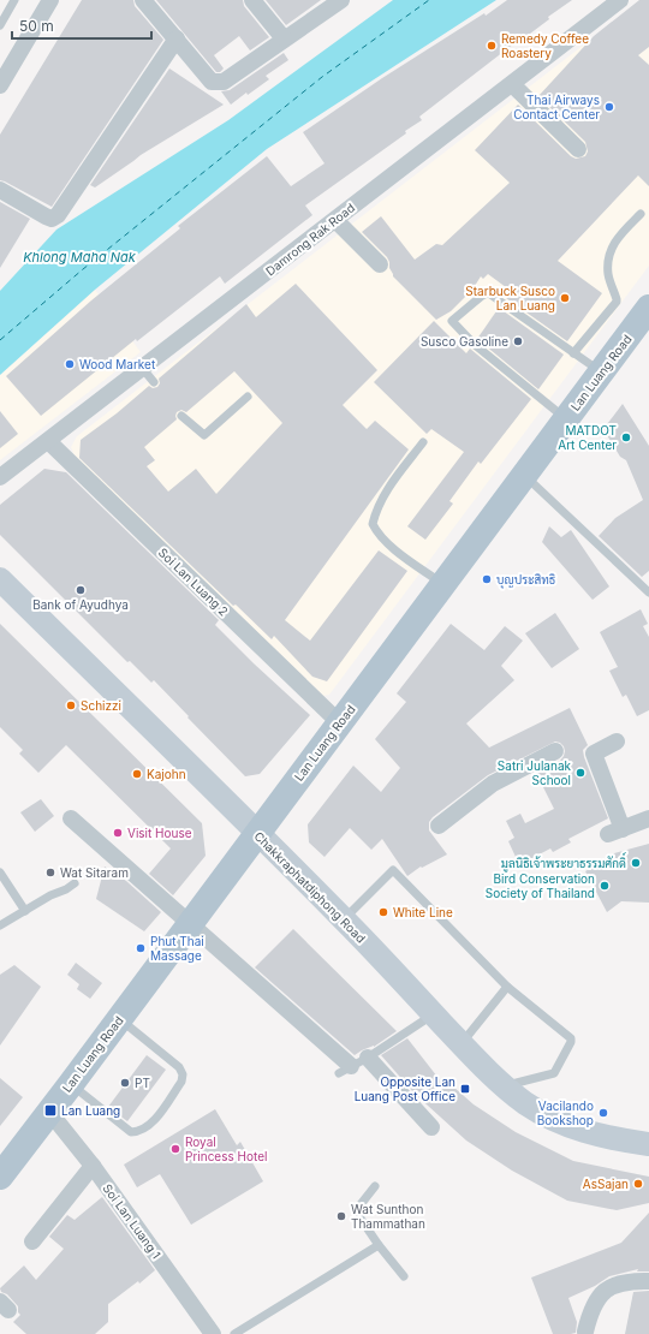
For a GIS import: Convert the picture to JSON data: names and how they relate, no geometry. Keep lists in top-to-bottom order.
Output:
{
  "streets": {
    "main road": ["Lan Luang Road", "Chakkraphatdiphong Road"],
    "street": ["Damrong Rak Road", "Soi Lan Luang 2", "Soi Lan Luang 1"]
  },
  "crossings": [
    ["Damrong Rak Road", "Soi Lan Luang 2"],
    ["Lan Luang Road", "Soi Lan Luang 2"],
    ["Lan Luang Road", "Chakkraphatdiphong Road"],
    ["Lan Luang Road", "Soi Lan Luang 1"]
  ],
  "water": ["Khlong Maha Nak"],
  "places": {
    "other": [
      "Remedy Coffee Roastery",
      "Thai Airways Contact Center",
      "Starbuck Susco Lan Luang",
      "Susco Gasoline",
      "Wood Market",
      "MATDOT Art Center",
      "บุญประสิทธิ",
      "Bank of Ayudhya",
      "Schizzi",
      "Satri Julanak School",
      "Kajohn",
      "Visit House",
      "มูลนิธิเจ้าพระยาธรรมศักดิ์",
      "Wat Sitaram",
      "Bird Conservation Society of Thailand",
      "White Line",
      "Phut Thai Massage",
      "PT",
      "Vacilando Bookshop",
      "Royal Princess Hotel",
      "AsSajan",
      "Wat Sunthon Thammathan"
    ],
    "transit": ["Opposite Lan Luang Post Office", "Lan Luang"]
  },
  "scale_bar": "50 m"
}
